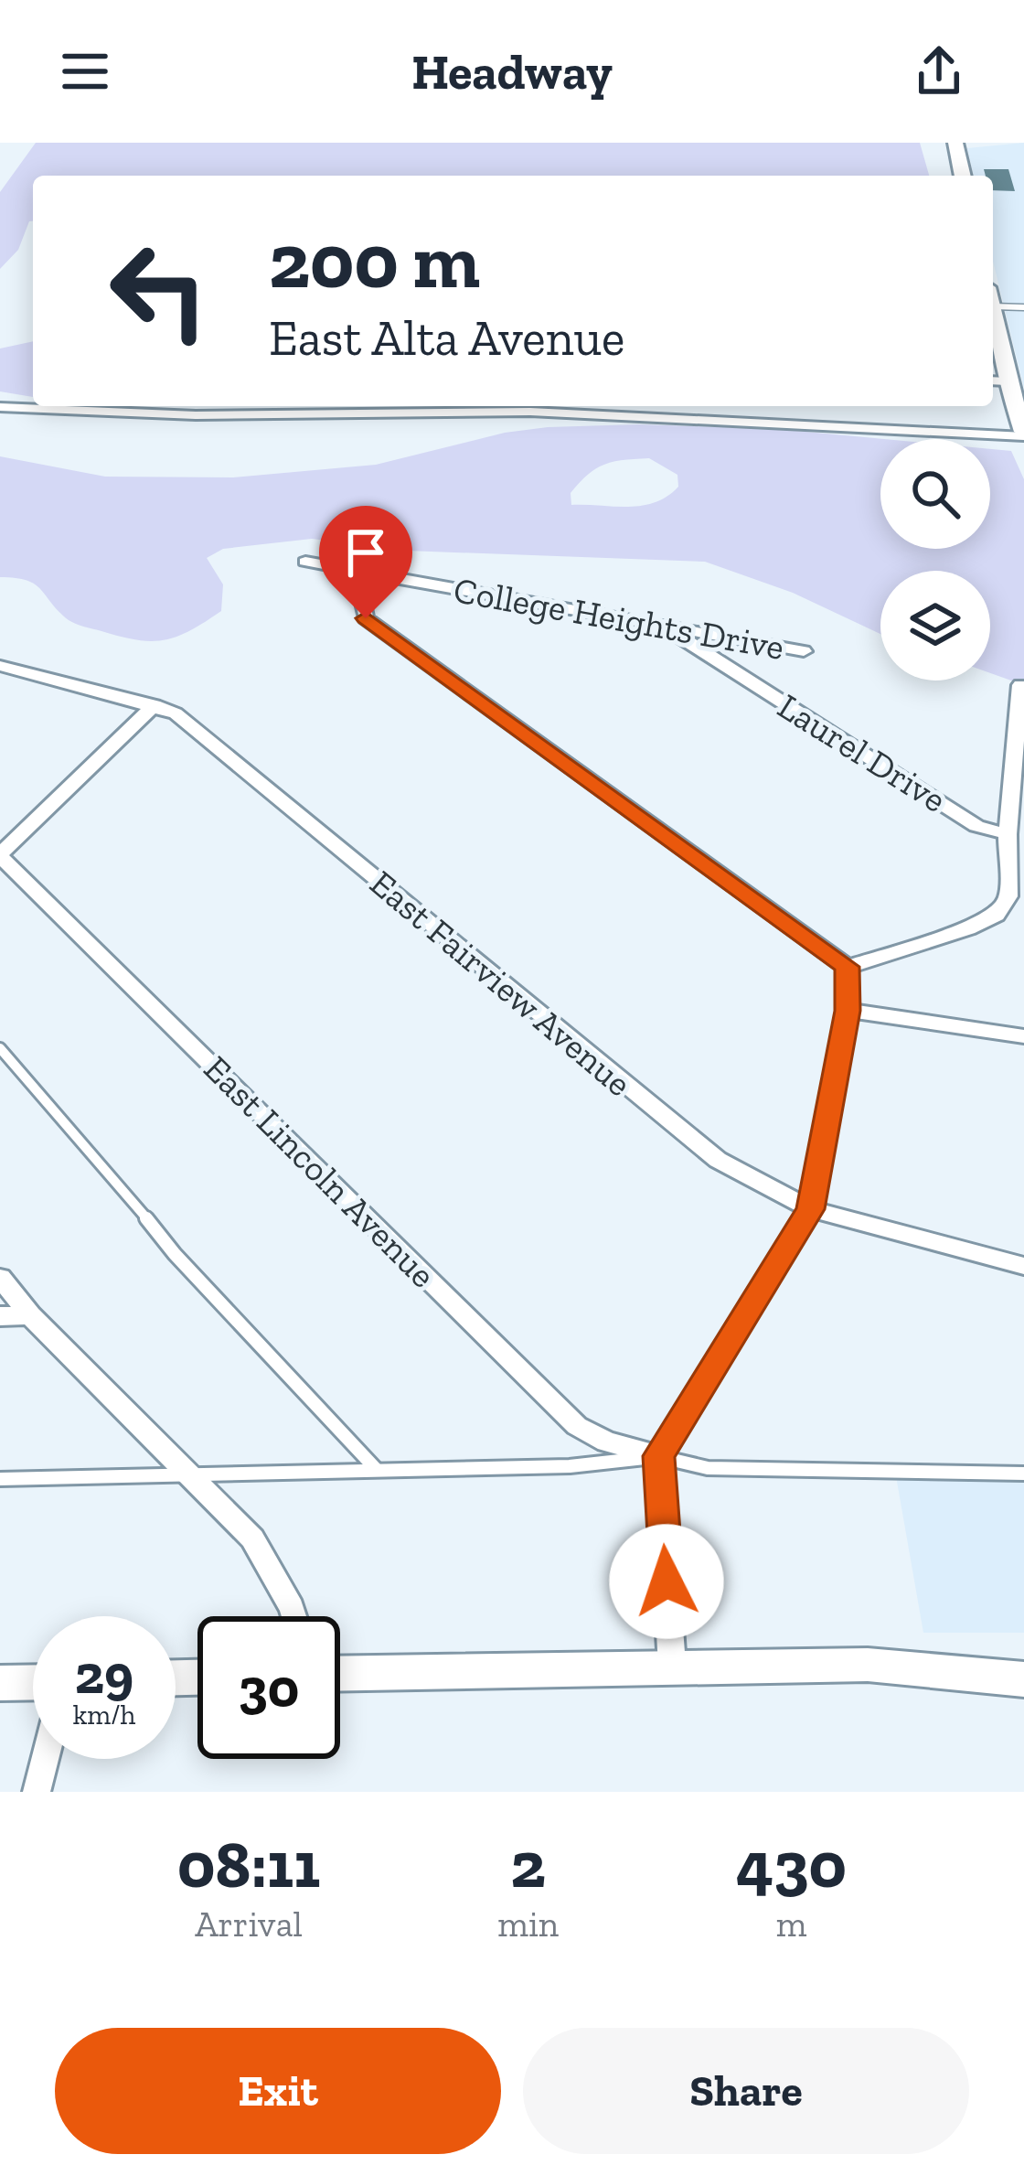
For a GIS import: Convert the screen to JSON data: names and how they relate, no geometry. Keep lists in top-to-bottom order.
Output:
{
  "streets": {
    "street": [
      "College Heights Drive",
      "Laurel Drive",
      "East Fairview Avenue",
      "East Lincoln Avenue"
    ]
  },
  "crossings": [
    ["College Heights Drive", "Laurel Drive"]
  ],
  "page": {
    "header": "Headway",
    "turn": ["200 m", "East Alta Avenue"],
    "speed": "29 km/h",
    "limit": "30",
    "eta": [
      "08:11",
      "Arrival",
      "2",
      "min",
      "430",
      "m"
    ],
    "buttons": ["Exit", "Share"]
  }
}
